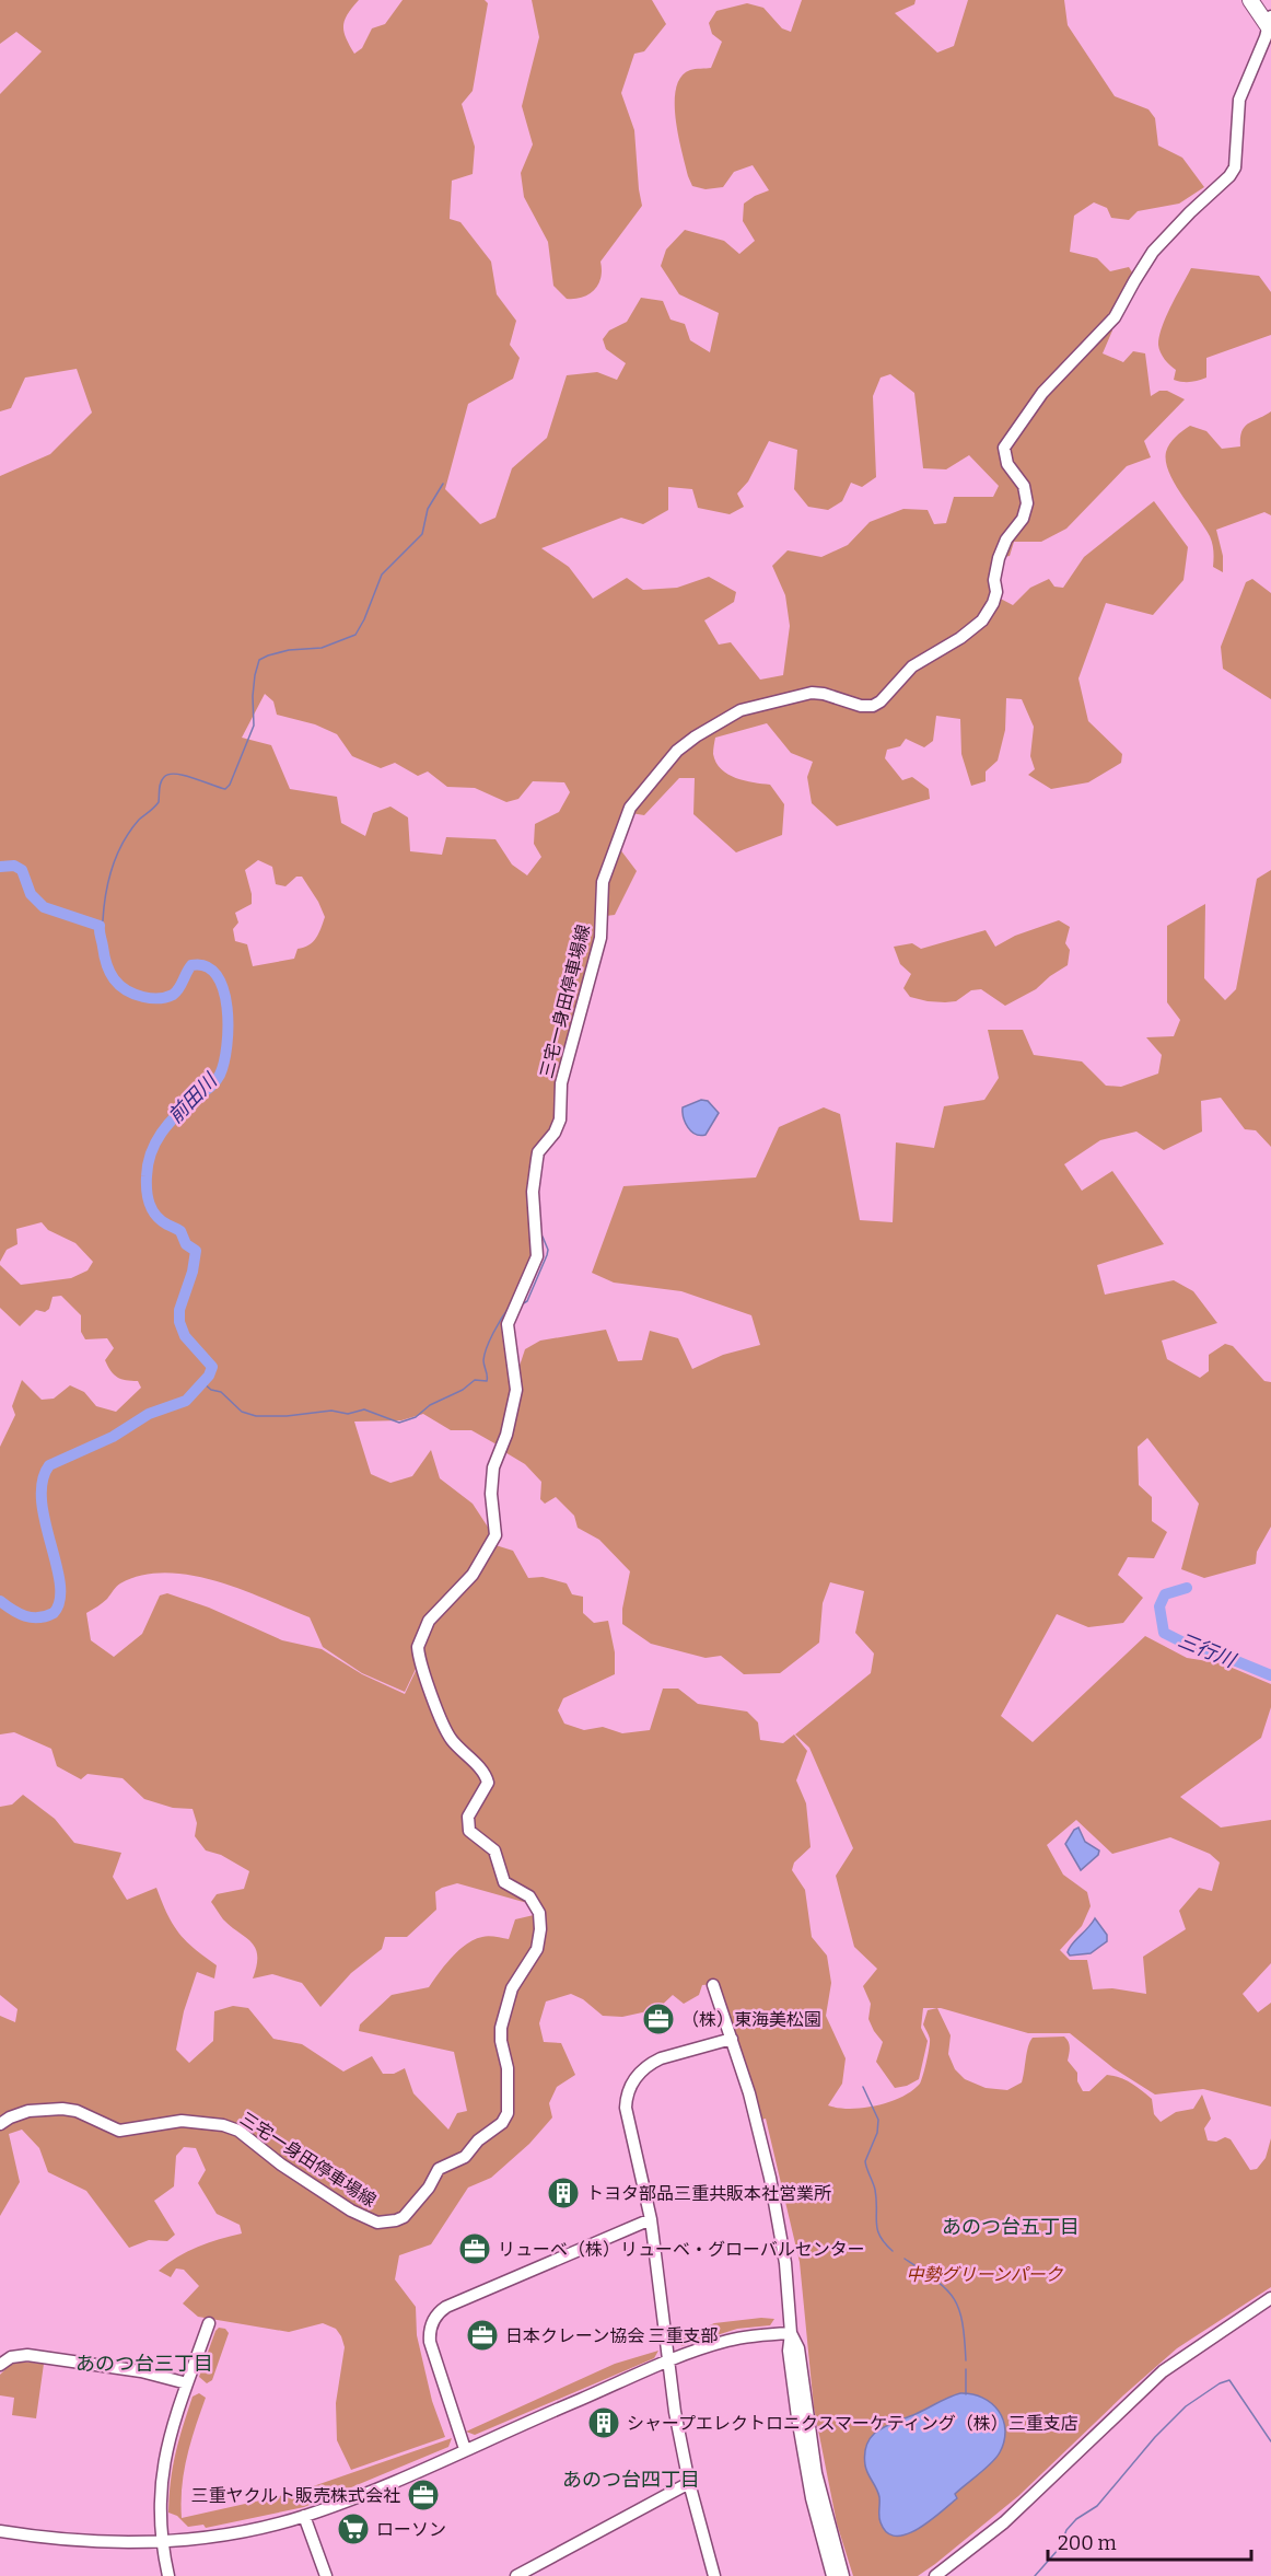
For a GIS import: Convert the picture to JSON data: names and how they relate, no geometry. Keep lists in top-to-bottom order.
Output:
{
  "streets": {
    "main road": ["三宅一身田停車場線"]
  },
  "districts": ["あのつ台五丁目", "あのつ台三丁目", "あのつ台四丁目"],
  "water": ["前田川", "三行川"],
  "parks": ["中勢グリーンパーク"],
  "places": {
    "office": [
      "（株）東海美松園",
      "リューベ（株）リューベ・グローバルセンター",
      "日本クレーン協会 三重支部",
      "三重ヤクルト販売株式会社"
    ],
    "building": ["トヨタ部品三重共販本社営業所", "シャープエレクトロニクスマーケティング（株）三重支店"],
    "supermarket": ["ローソン"]
  },
  "scale_bar": "200 m"
}
